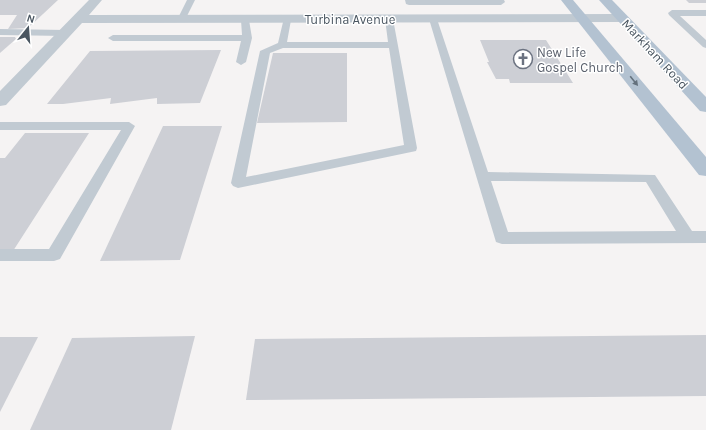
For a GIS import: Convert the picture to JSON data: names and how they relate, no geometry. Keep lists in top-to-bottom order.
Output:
{
  "streets": {
    "main road": ["Markham Road"],
    "street": ["Turbina Avenue"]
  },
  "crossings": [
    ["Turbina Avenue", "Markham Road"]
  ],
  "places": {
    "church": ["New Life Gospel Church"]
  },
  "north": "top"
}
